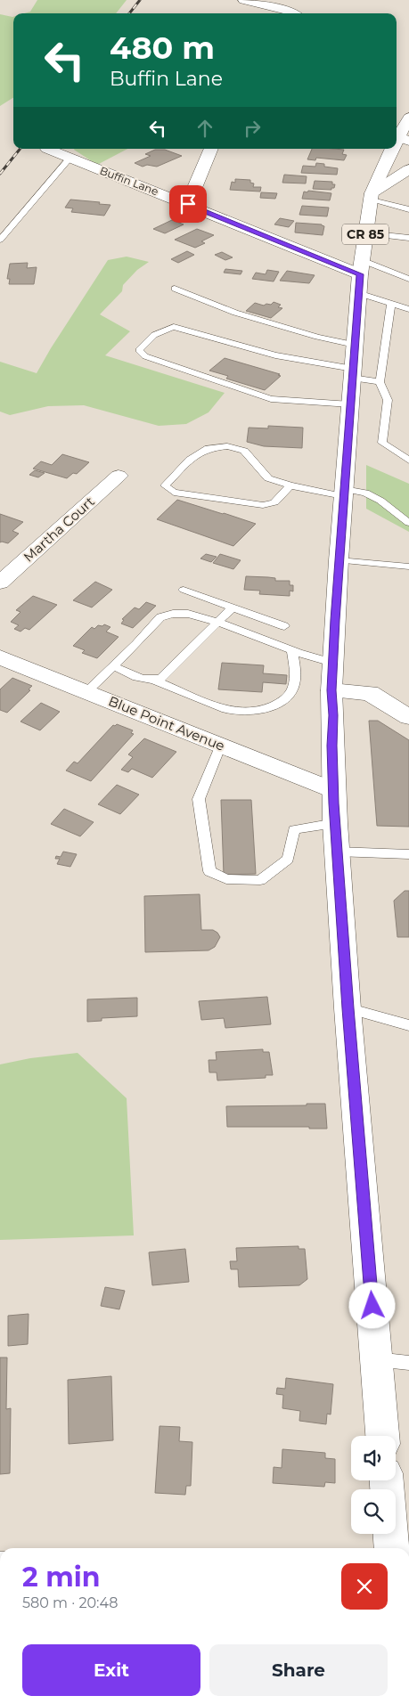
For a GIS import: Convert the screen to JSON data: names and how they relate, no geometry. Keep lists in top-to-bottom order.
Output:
{
  "streets": {
    "main road": [
      "Buffin Lane",
      "CR 85",
      "Martha Court",
      "Blue Point Avenue"
    ]
  },
  "crossings": [
    ["Buffin Lane", "CR 85"],
    ["CR 85", "Blue Point Avenue"]
  ],
  "page": {
    "turn": ["480 m", "Buffin Lane"],
    "heading": ["2 min", "580 m · 20:48"],
    "buttons": ["Exit", "Share"]
  }
}
